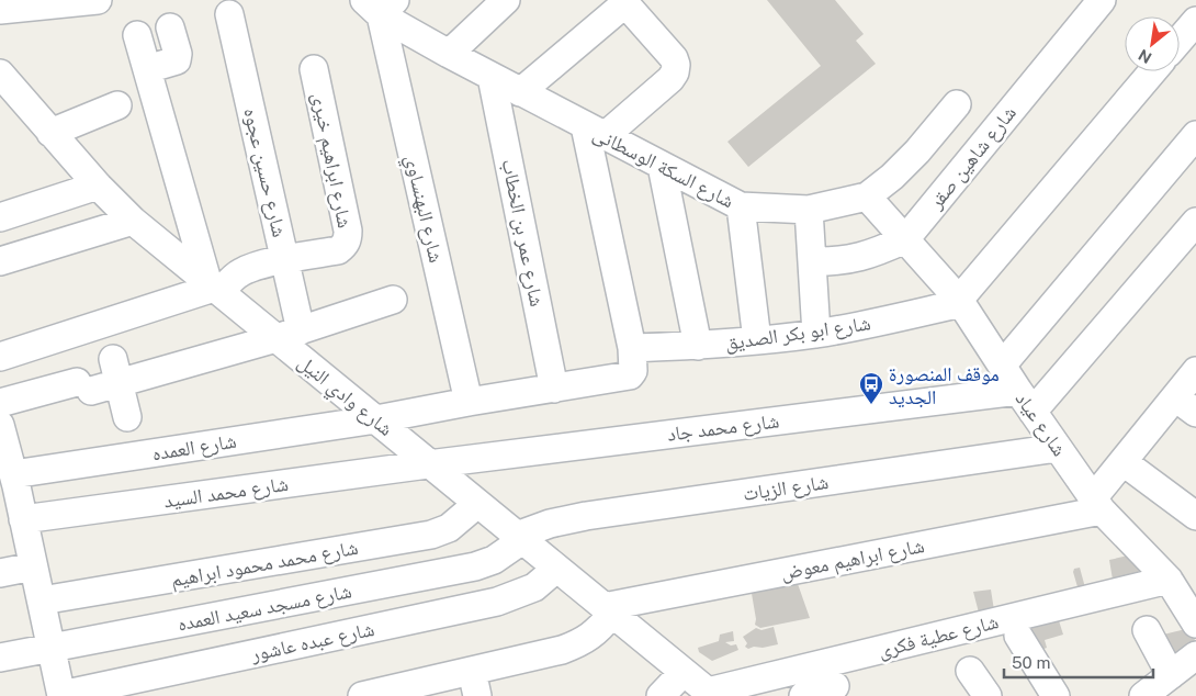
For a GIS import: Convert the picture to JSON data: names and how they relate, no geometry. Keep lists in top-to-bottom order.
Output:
{
  "streets": {
    "street": [
      "شارع شاهين صقر",
      "شارع ابراهيم خيرى",
      "شارع السكة الوسطانى",
      "شارع حسين عجوه",
      "شارع البهنساوي",
      "شارع عمر بن الخطاب",
      "شارع ابو بكر الصديق",
      "شارع وادي النيل",
      "شارع عياد",
      "شارع محمد جاد",
      "شارع العمده",
      "شارع الزيات",
      "شارع محمد السيد",
      "شارع ابراهيم معوض",
      "شارع محمد محمود ابراهيم",
      "شارع مسجد سعيد العمده",
      "شارع عطية فكرى",
      "شارع عبده عاشور"
    ]
  },
  "crossings": [
    ["شارع شاهين صقر", "شارع عياد"],
    ["شارع ابراهيم خيرى", "شارع حسين عجوه"],
    ["شارع ابراهيم خيرى", "شارع وادي النيل"],
    ["شارع السكة الوسطانى", "شارع البهنساوي"],
    ["شارع السكة الوسطانى", "شارع عمر بن الخطاب"],
    ["شارع السكة الوسطانى", "شارع عياد"],
    ["شارع حسين عجوه", "شارع وادي النيل"],
    ["شارع البهنساوي", "شارع ابو بكر الصديق"],
    ["شارع عمر بن الخطاب", "شارع ابو بكر الصديق"],
    ["شارع ابو بكر الصديق", "شارع وادي النيل"],
    ["شارع ابو بكر الصديق", "شارع عياد"],
    ["شارع ابو بكر الصديق", "شارع العمده"],
    ["شارع وادي النيل", "شارع محمد جاد"],
    ["شارع وادي النيل", "شارع العمده"],
    ["شارع وادي النيل", "شارع الزيات"],
    ["شارع وادي النيل", "شارع محمد السيد"],
    ["شارع وادي النيل", "شارع ابراهيم معوض"],
    ["شارع وادي النيل", "شارع محمد محمود ابراهيم"],
    ["شارع وادي النيل", "شارع مسجد سعيد العمده"],
    ["شارع وادي النيل", "شارع عطية فكرى"],
    ["شارع وادي النيل", "شارع عبده عاشور"],
    ["شارع عياد", "شارع محمد جاد"],
    ["شارع عياد", "شارع الزيات"],
    ["شارع عياد", "شارع ابراهيم معوض"],
    ["شارع عياد", "شارع عطية فكرى"],
    ["شارع محمد جاد", "شارع محمد السيد"],
    ["شارع الزيات", "شارع مسجد سعيد العمده"]
  ],
  "places": {
    "bus stop": ["موقف المنصورة الجديد"]
  },
  "scale_bar": "50 m",
  "north": "bottom left"
}
